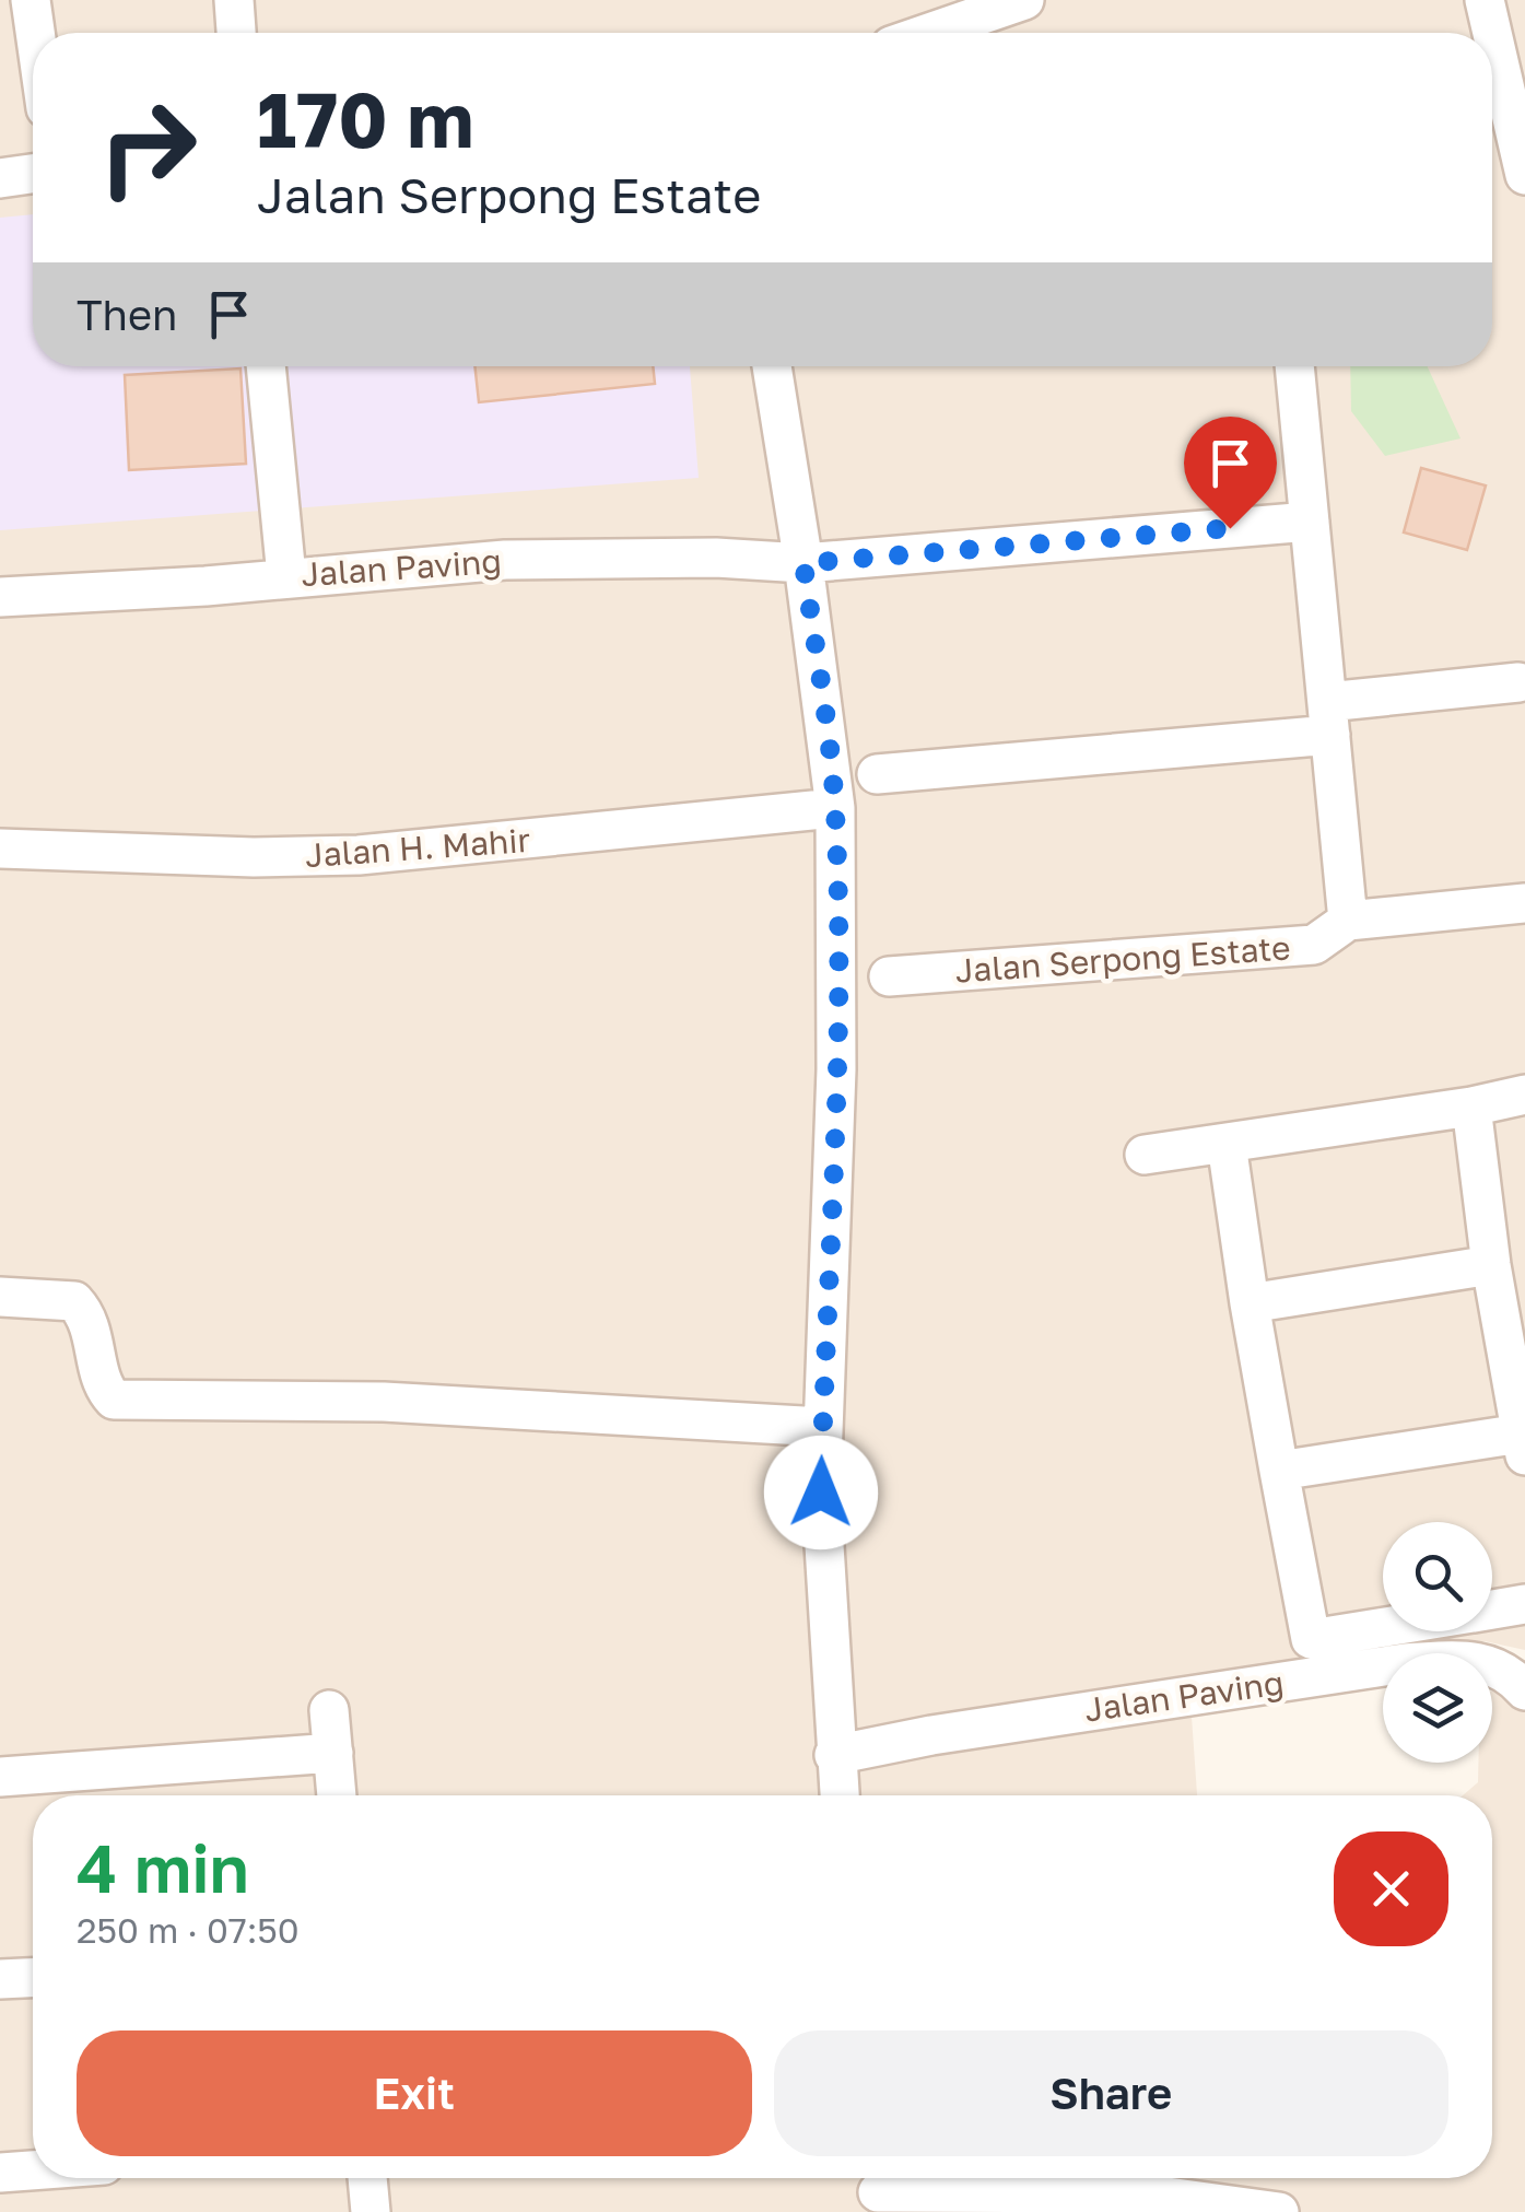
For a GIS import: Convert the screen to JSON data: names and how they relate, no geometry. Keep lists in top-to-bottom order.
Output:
{
  "streets": {
    "street": ["Jalan Paving", "Jalan H. Mahir", "Jalan Serpong Estate"]
  },
  "page": {
    "turn": ["170 m", "Jalan Serpong Estate"],
    "then": "Then",
    "heading": ["4 min", "250 m · 07:50"],
    "buttons": ["Exit", "Share"]
  }
}
